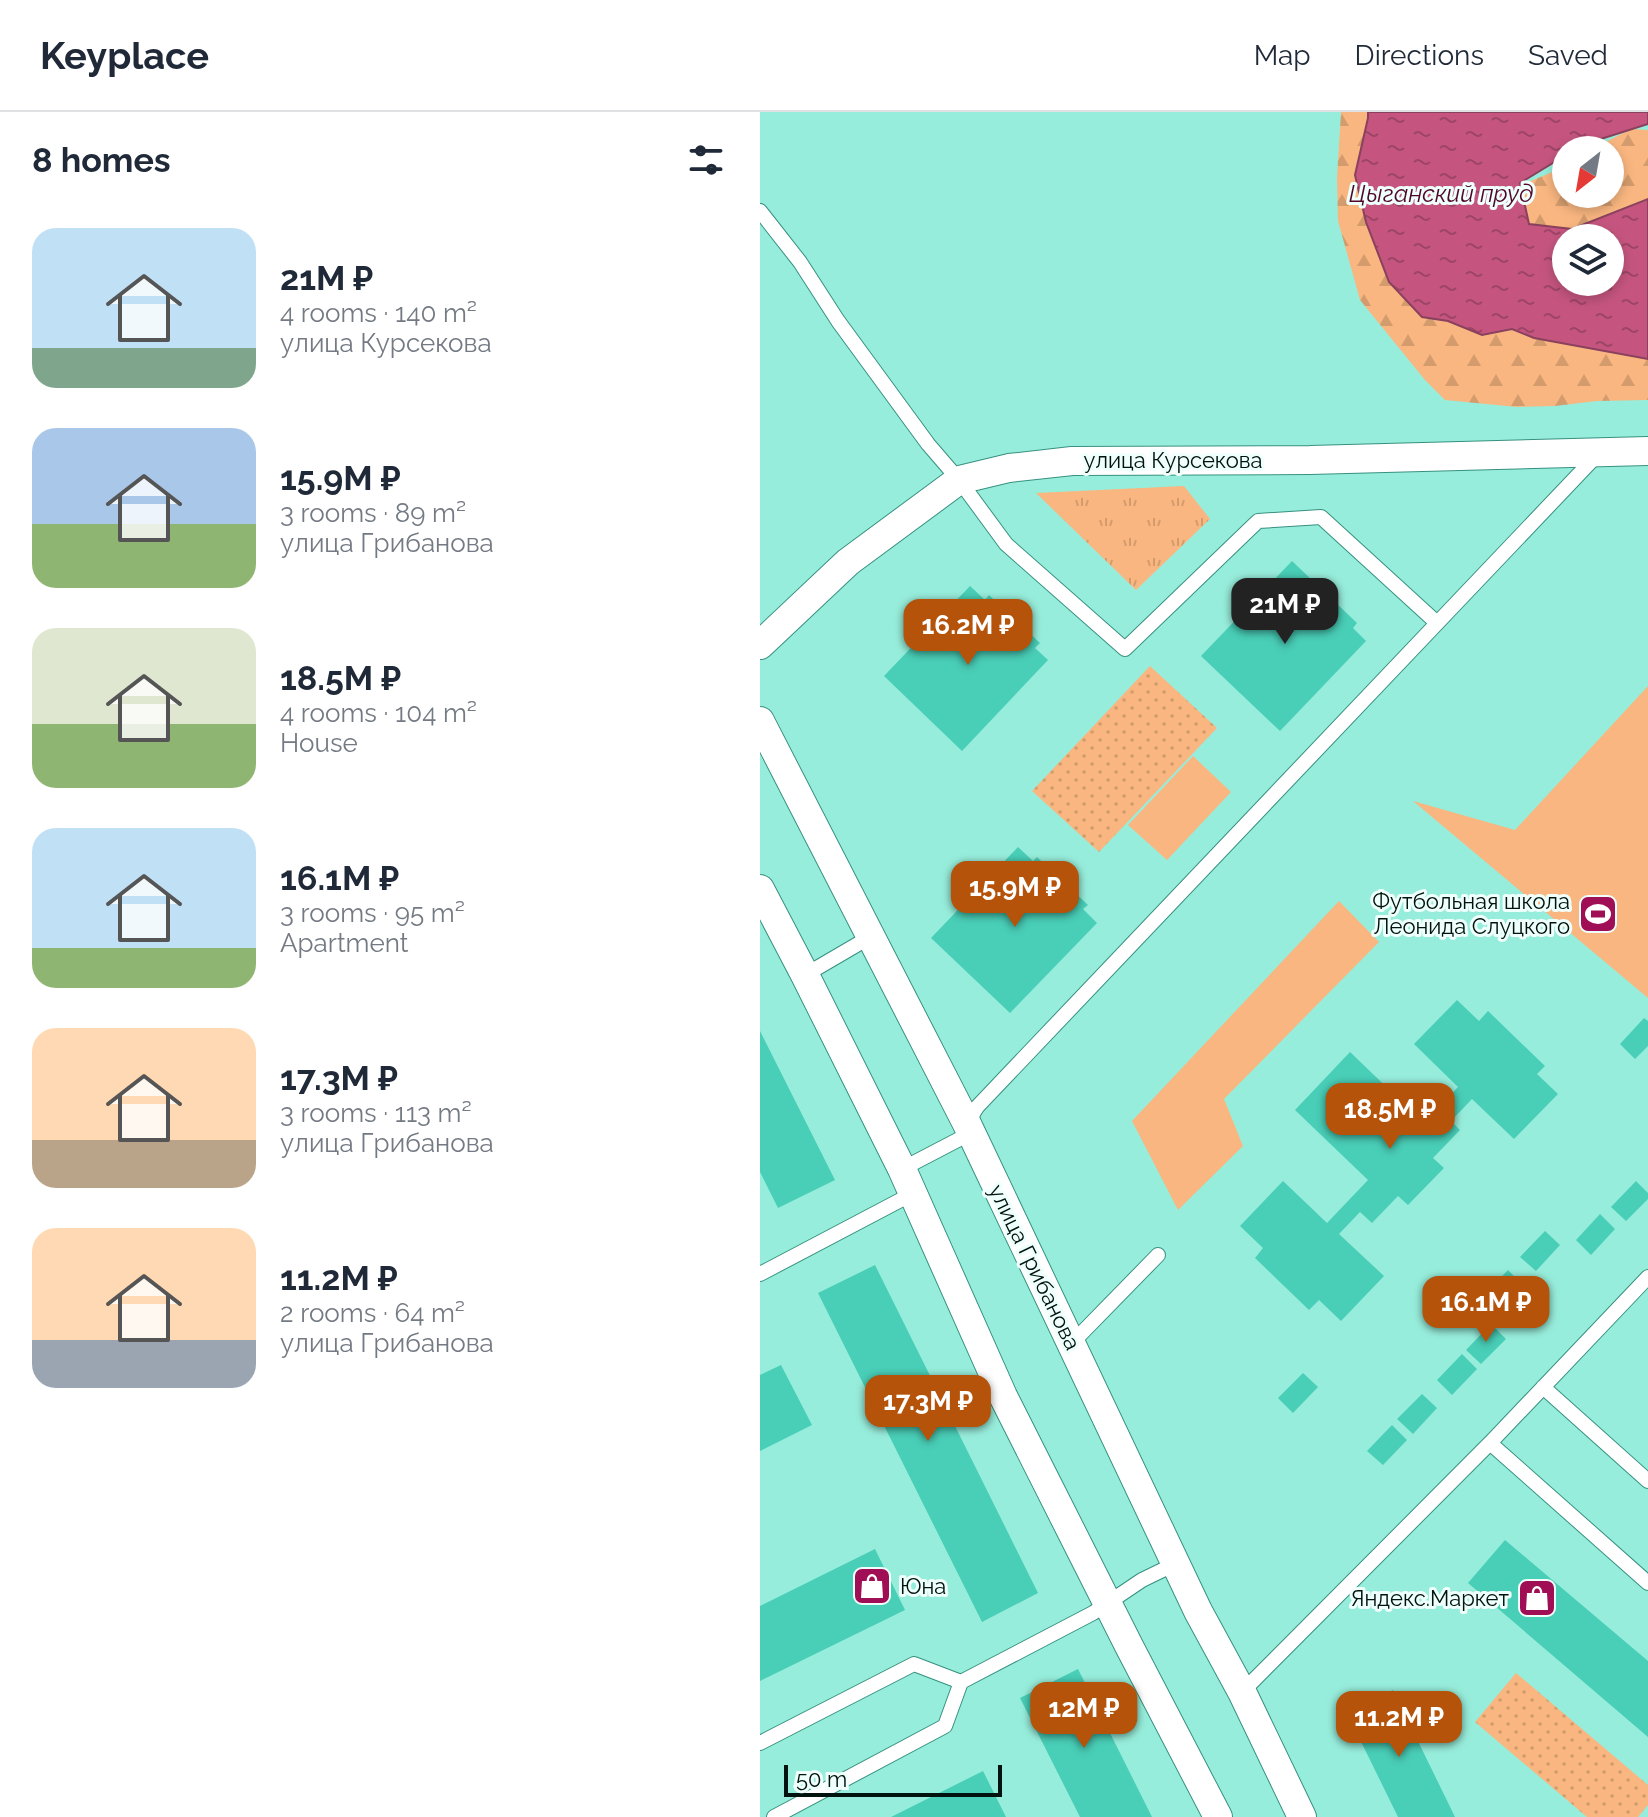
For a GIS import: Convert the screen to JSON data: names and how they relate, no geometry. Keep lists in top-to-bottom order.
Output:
{
  "streets": {
    "street": ["улица Курсекова", "улица Грибанова"]
  },
  "water": ["Цыганский пруд"],
  "places": {
    "sports": ["Футбольная школа Леонида Слуцкого"],
    "shop": ["Юна", "Яндекс.Маркет"]
  },
  "scale_bar": "50 m",
  "north": "bottom left",
  "page": {
    "header": "Keyplace",
    "nav": ["Map", "Directions", "Saved"],
    "heading": "8 homes",
    "list": [
      {
        "name": "21M ₽",
        "note": "4 rooms · 140 m² · улица Курсекова"
      },
      {
        "name": "15.9M ₽",
        "note": "3 rooms · 89 m² · улица Грибанова"
      },
      {
        "name": "18.5M ₽",
        "note": "4 rooms · 104 m² · House"
      },
      {
        "name": "16.1M ₽",
        "note": "3 rooms · 95 m² · Apartment"
      },
      {
        "name": "17.3M ₽",
        "note": "3 rooms · 113 m² · улица Грибанова"
      },
      {
        "name": "11.2M ₽",
        "note": "2 rooms · 64 m² · улица Грибанова"
      }
    ],
    "price": [
      "21M ₽",
      "16.2M ₽",
      "15.9M ₽",
      "18.5M ₽",
      "16.1M ₽",
      "17.3M ₽",
      "12M ₽",
      "11.2M ₽"
    ],
    "scale": "50 m"
  }
}
